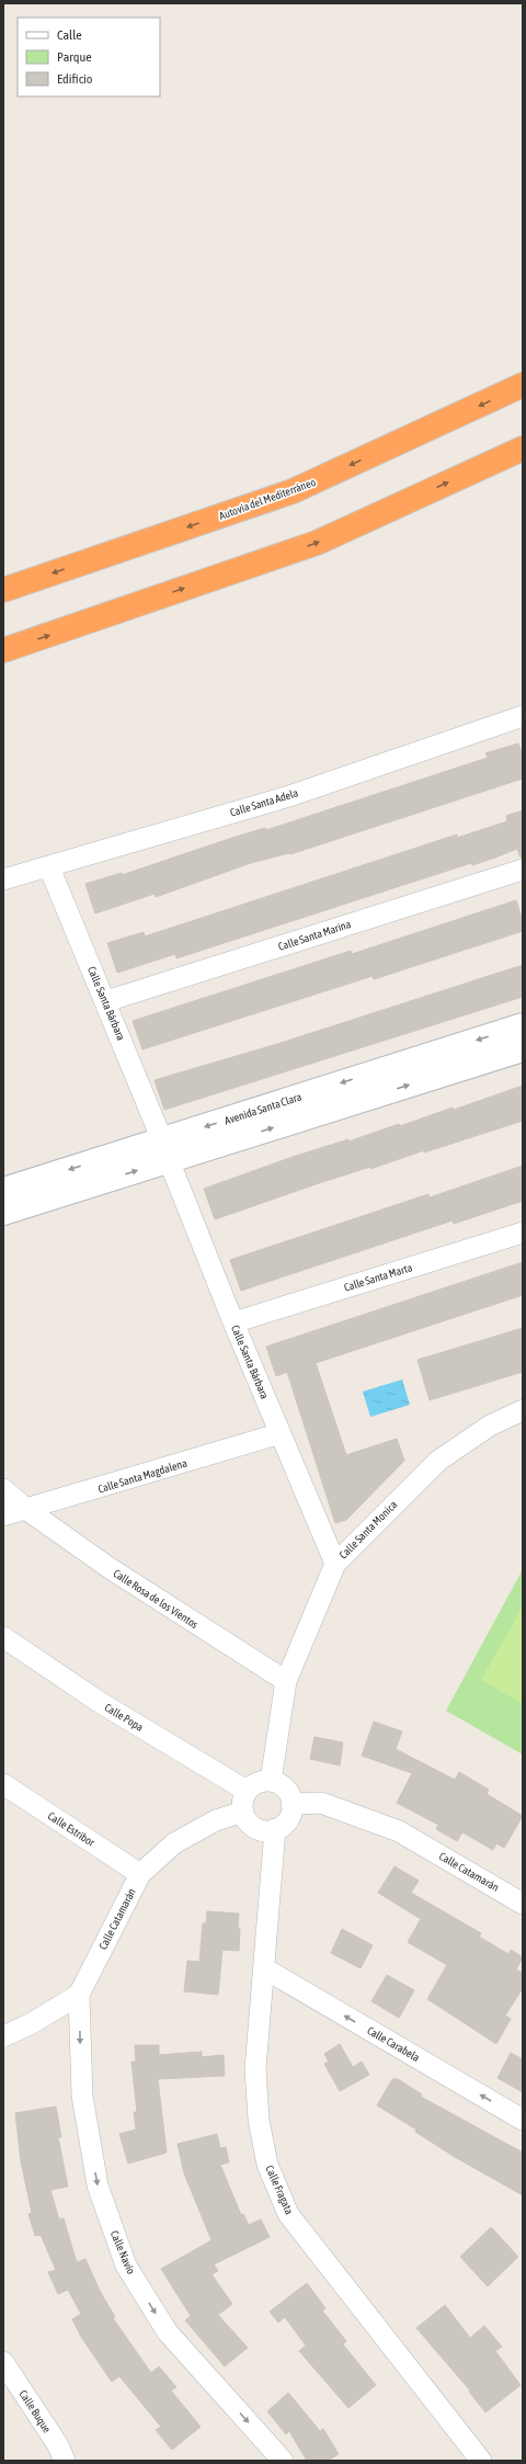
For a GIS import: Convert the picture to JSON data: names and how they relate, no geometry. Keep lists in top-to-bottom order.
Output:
{
  "streets": {
    "highway": ["Autovía del Mediterráneo"],
    "street": [
      "Calle Santa Adela",
      "Calle Santa Marina",
      "Calle Santa Bárbara",
      "Avenida Santa Clara",
      "Calle Santa Marta",
      "Calle Santa Magdalena",
      "Calle Santa Monica",
      "Calle Rosa de los Vientos",
      "Calle Popa",
      "Calle Estribor",
      "Calle Catamarán",
      "Calle Carabela",
      "Calle Fragata",
      "Calle Navío",
      "Calle Buque"
    ]
  },
  "crossings": [
    ["Calle Santa Adela", "Calle Santa Bárbara"],
    ["Calle Santa Marina", "Calle Santa Bárbara"],
    ["Calle Santa Bárbara", "Avenida Santa Clara"],
    ["Calle Santa Bárbara", "Calle Santa Marta"],
    ["Calle Santa Bárbara", "Calle Santa Magdalena"],
    ["Calle Santa Bárbara", "Calle Santa Monica"],
    ["Calle Santa Magdalena", "Calle Rosa de los Vientos"],
    ["Calle Santa Monica", "Calle Rosa de los Vientos"],
    ["Calle Santa Monica", "Calle Popa"],
    ["Calle Santa Monica", "Calle Catamarán"],
    ["Calle Santa Monica", "Calle Fragata"],
    ["Calle Popa", "Calle Catamarán"],
    ["Calle Popa", "Calle Fragata"],
    ["Calle Estribor", "Calle Catamarán"],
    ["Calle Catamarán", "Calle Fragata"],
    ["Calle Catamarán", "Calle Navío"],
    ["Calle Carabela", "Calle Fragata"]
  ],
  "one_way": ["Calle Carabela", "Calle Navío"],
  "legend": ["Calle", "Parque", "Edificio"]
}
